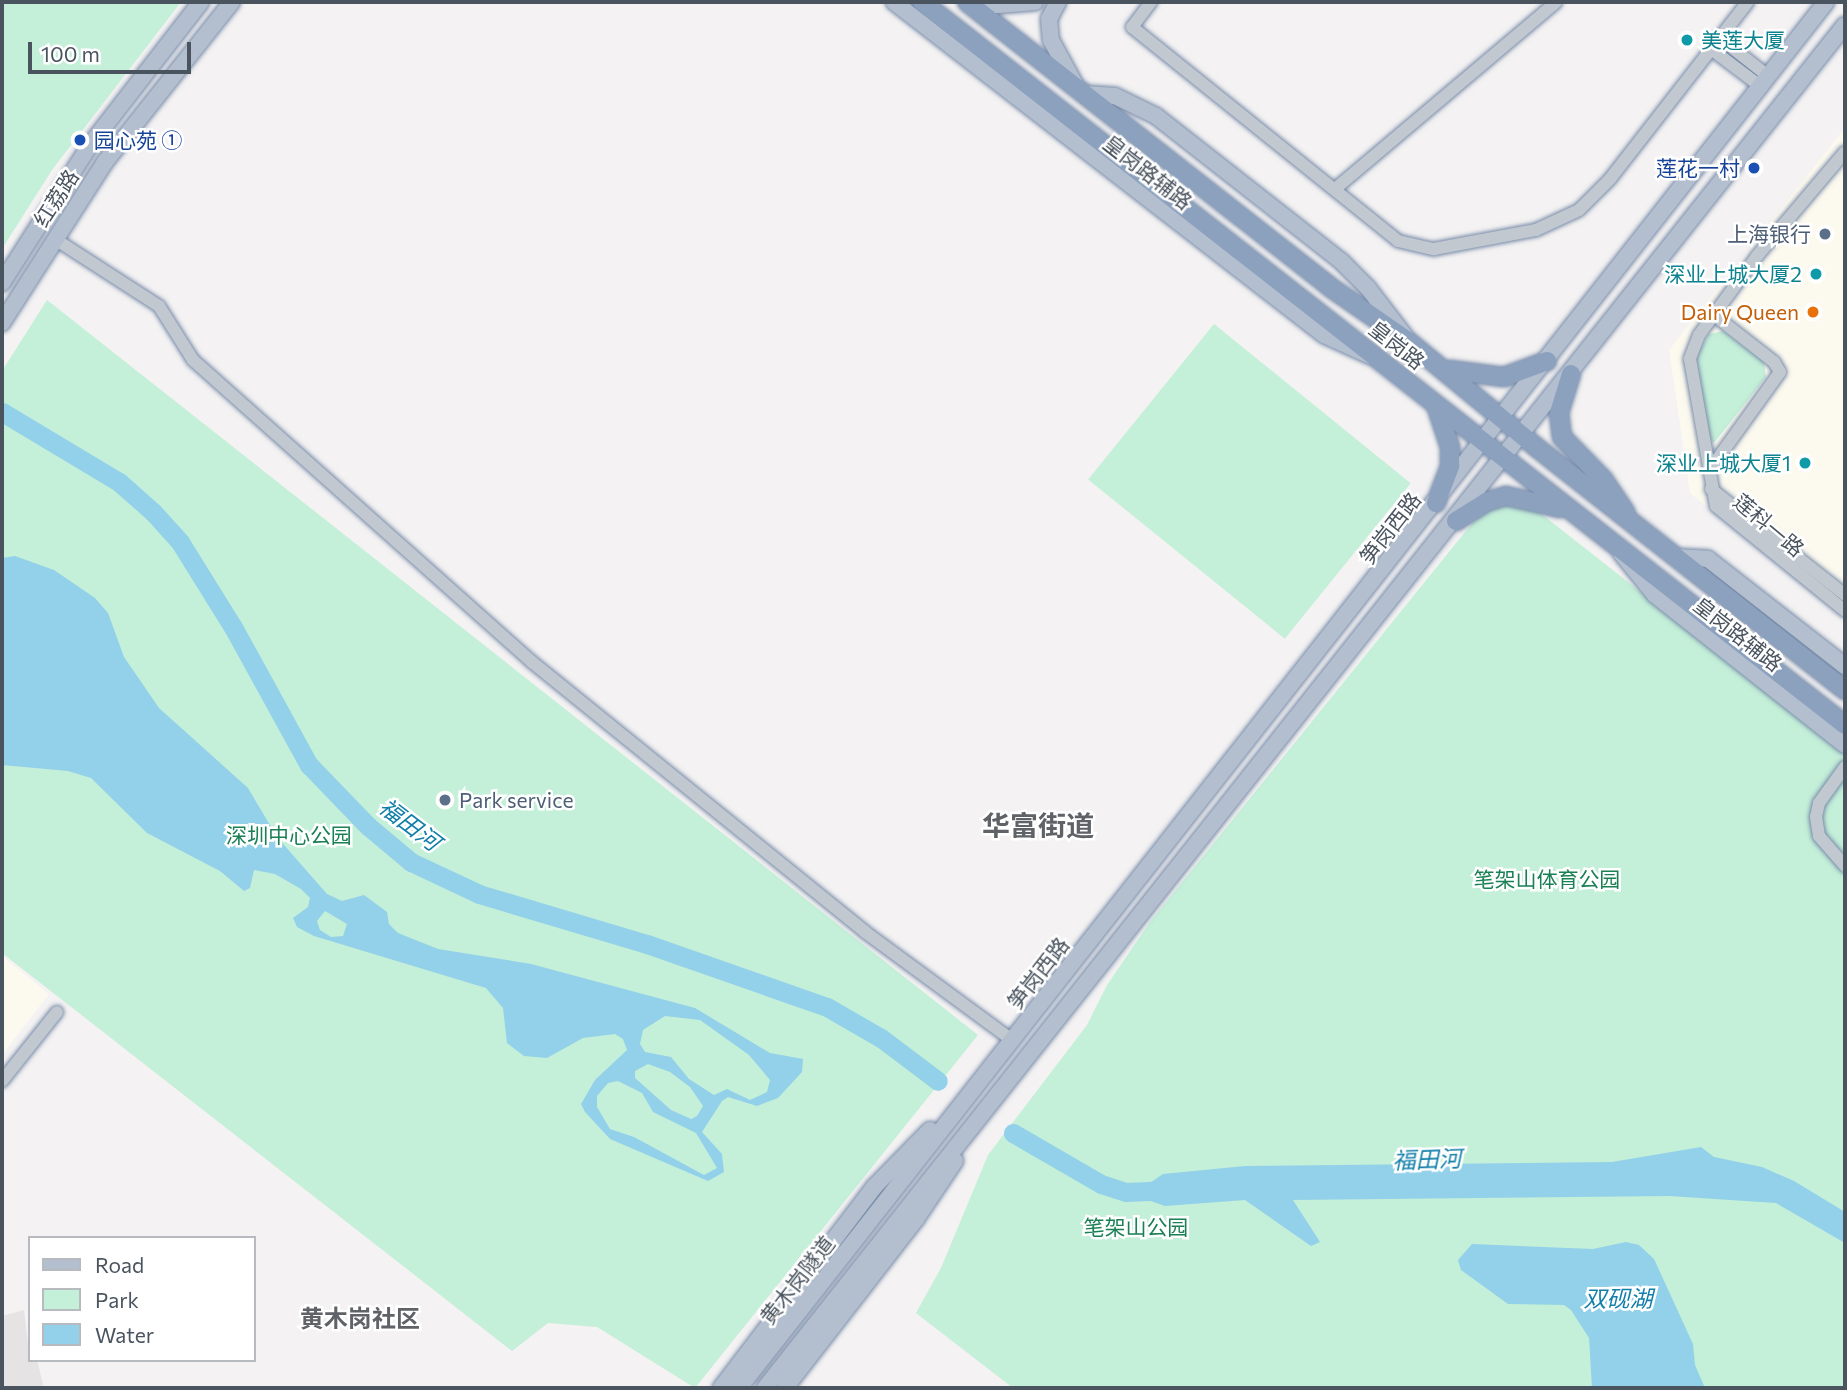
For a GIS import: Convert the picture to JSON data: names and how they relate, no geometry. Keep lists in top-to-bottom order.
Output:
{
  "streets": {
    "highway": ["皇岗路"],
    "main road": [
      "皇岗路辅路",
      "红荔路",
      "笋岗西路",
      "黄木岗隧道"
    ],
    "street": ["莲科一路"]
  },
  "crossings": [
    ["皇岗路辅路", "皇岗路"],
    ["皇岗路", "笋岗西路"],
    ["笋岗西路", "黄木岗隧道"]
  ],
  "districts": ["华富街道", "黄木岗社区"],
  "water": ["福田河", "双砚湖"],
  "parks": ["深圳中心公园", "笔架山体育公园", "笔架山公园"],
  "places": [
    "美莲大厦",
    "园心苑 ①",
    "莲花一村",
    "上海银行",
    "深业上城大厦2",
    "Dairy Queen",
    "深业上城大厦1",
    "Park service"
  ],
  "legend": ["Road", "Park", "Water"],
  "scale_bar": "100 m"
}
